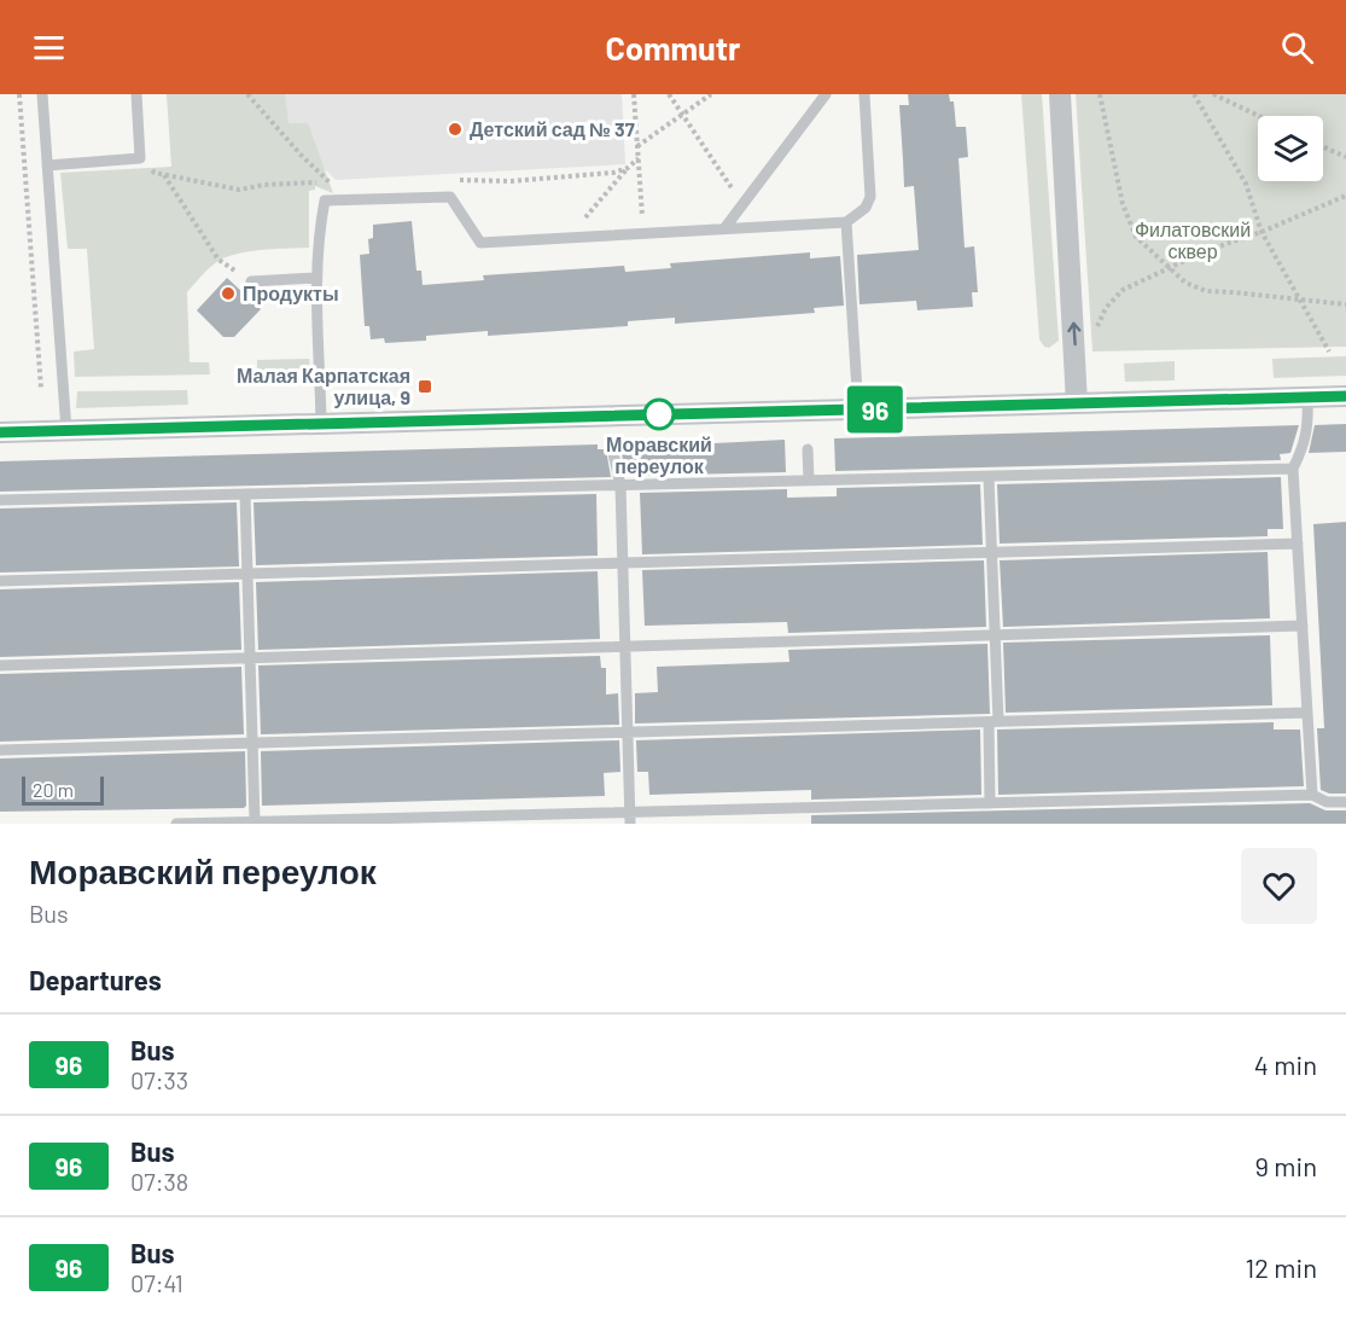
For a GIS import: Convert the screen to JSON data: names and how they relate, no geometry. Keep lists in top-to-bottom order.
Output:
{
  "parks": ["Филатовский сквер"],
  "places": {
    "other": ["Детский сад № 37", "Продукты", "Моравский переулок"],
    "transit": ["Малая Карпатская улица, 9"]
  },
  "lines": ["bus line 96"],
  "scale_bar": "20 m",
  "page": {
    "header": "Commutr",
    "on_map": "96",
    "scale": "20 m",
    "heading": [
      ["Моравский переулок", "Bus"],
      "Departures"
    ],
    "list": [
      {
        "mark": "96",
        "name": "Bus",
        "note": "07:33",
        "value": "4 min"
      },
      {
        "mark": "96",
        "name": "Bus",
        "note": "07:38",
        "value": "9 min"
      },
      {
        "mark": "96",
        "name": "Bus",
        "note": "07:41",
        "value": "12 min"
      }
    ]
  }
}
